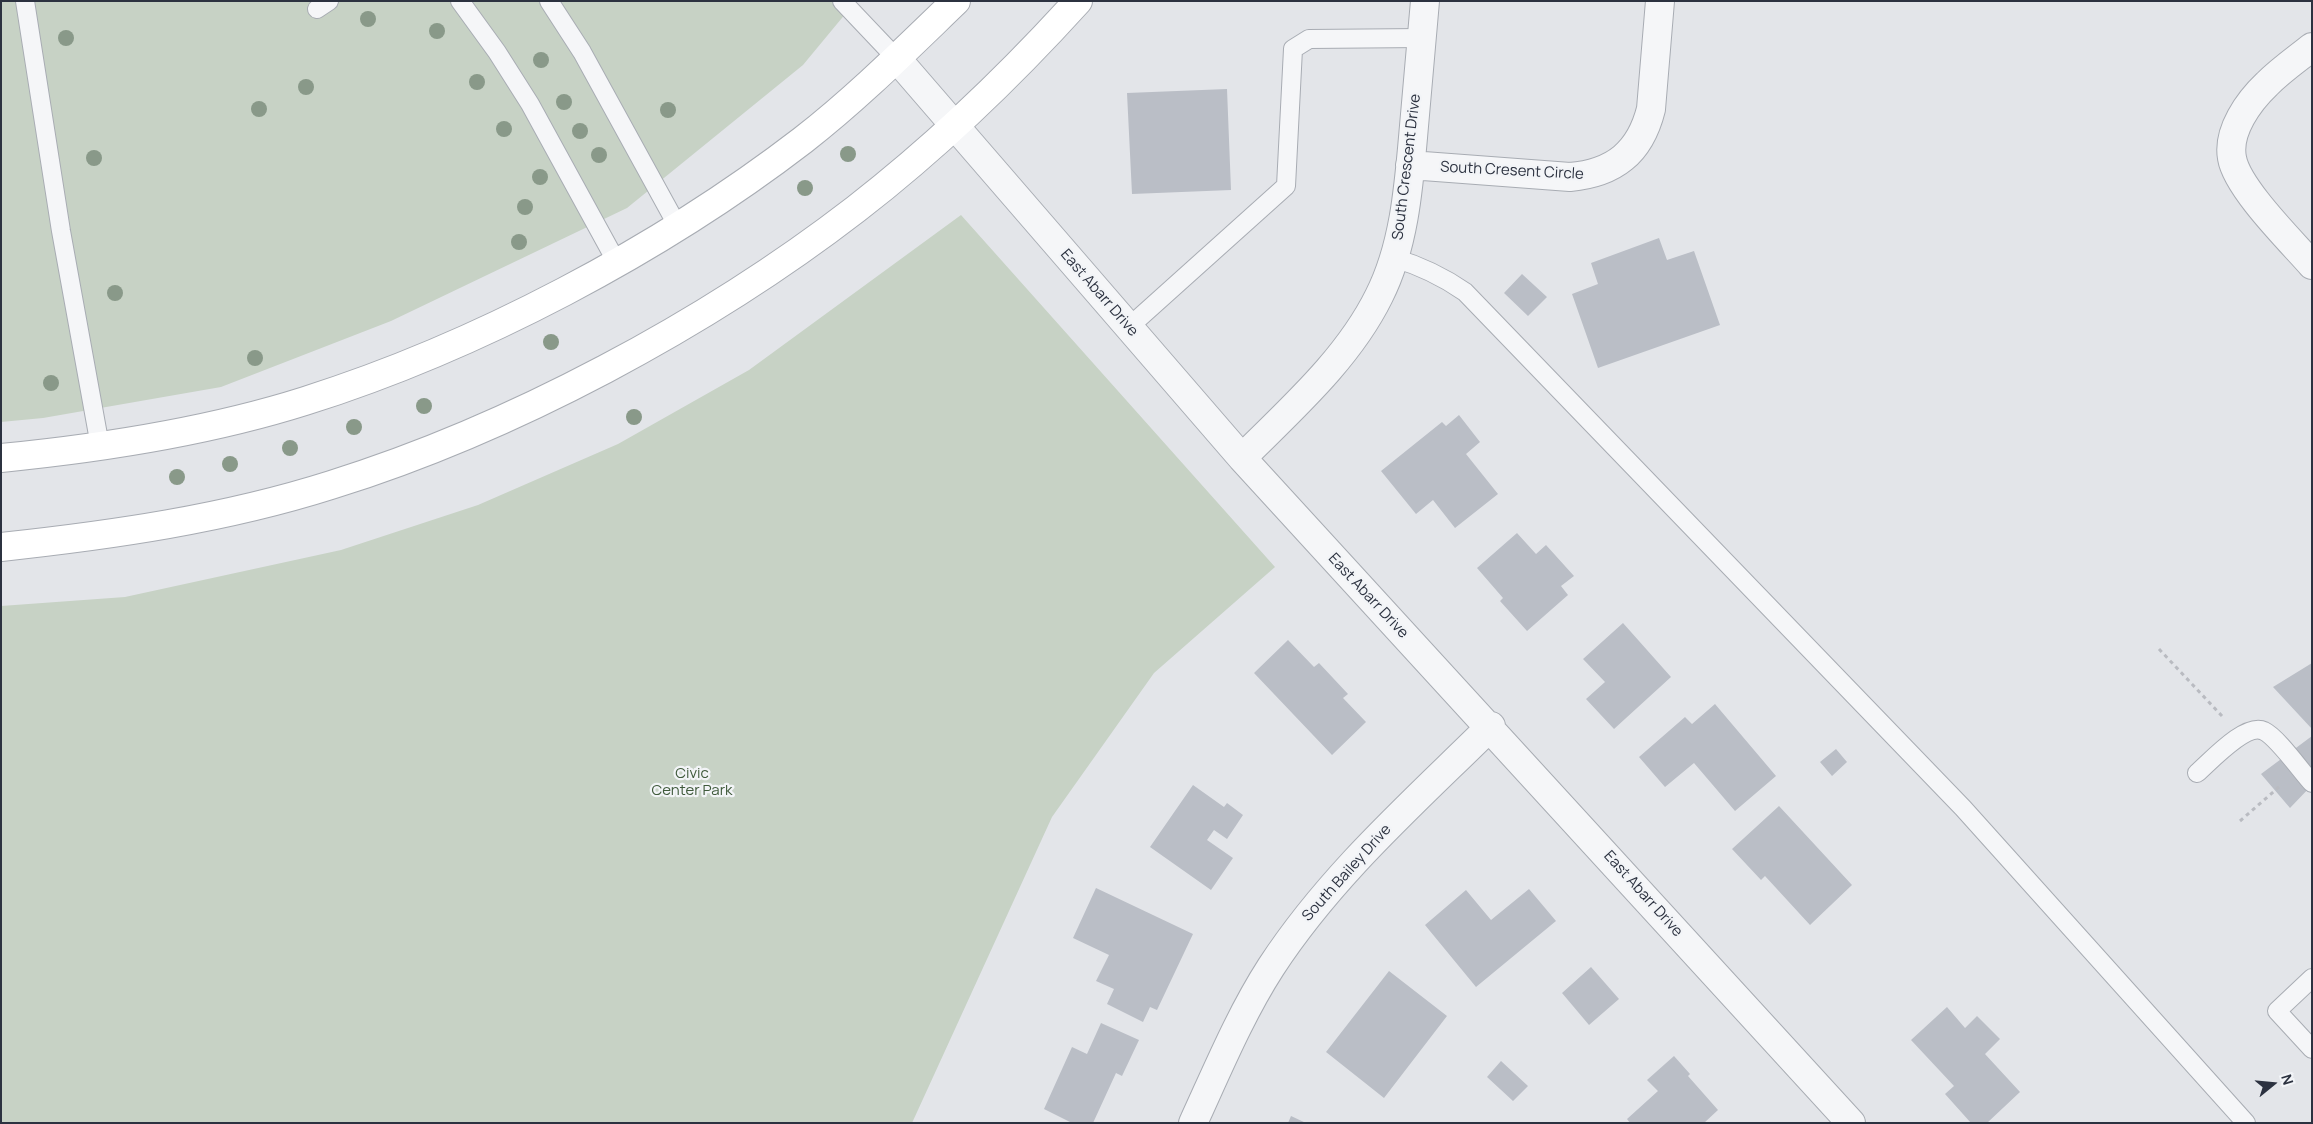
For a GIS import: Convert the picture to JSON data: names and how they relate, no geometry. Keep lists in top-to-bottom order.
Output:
{
  "streets": {
    "street": [
      "South Crescent Drive",
      "South Cresent Circle",
      "East Abarr Drive",
      "South Bailey Drive"
    ]
  },
  "crossings": [
    ["South Crescent Drive", "South Cresent Circle"],
    ["South Crescent Drive", "East Abarr Drive"],
    ["East Abarr Drive", "South Bailey Drive"]
  ],
  "parks": ["Civic Center Park"],
  "north": "right"
}
